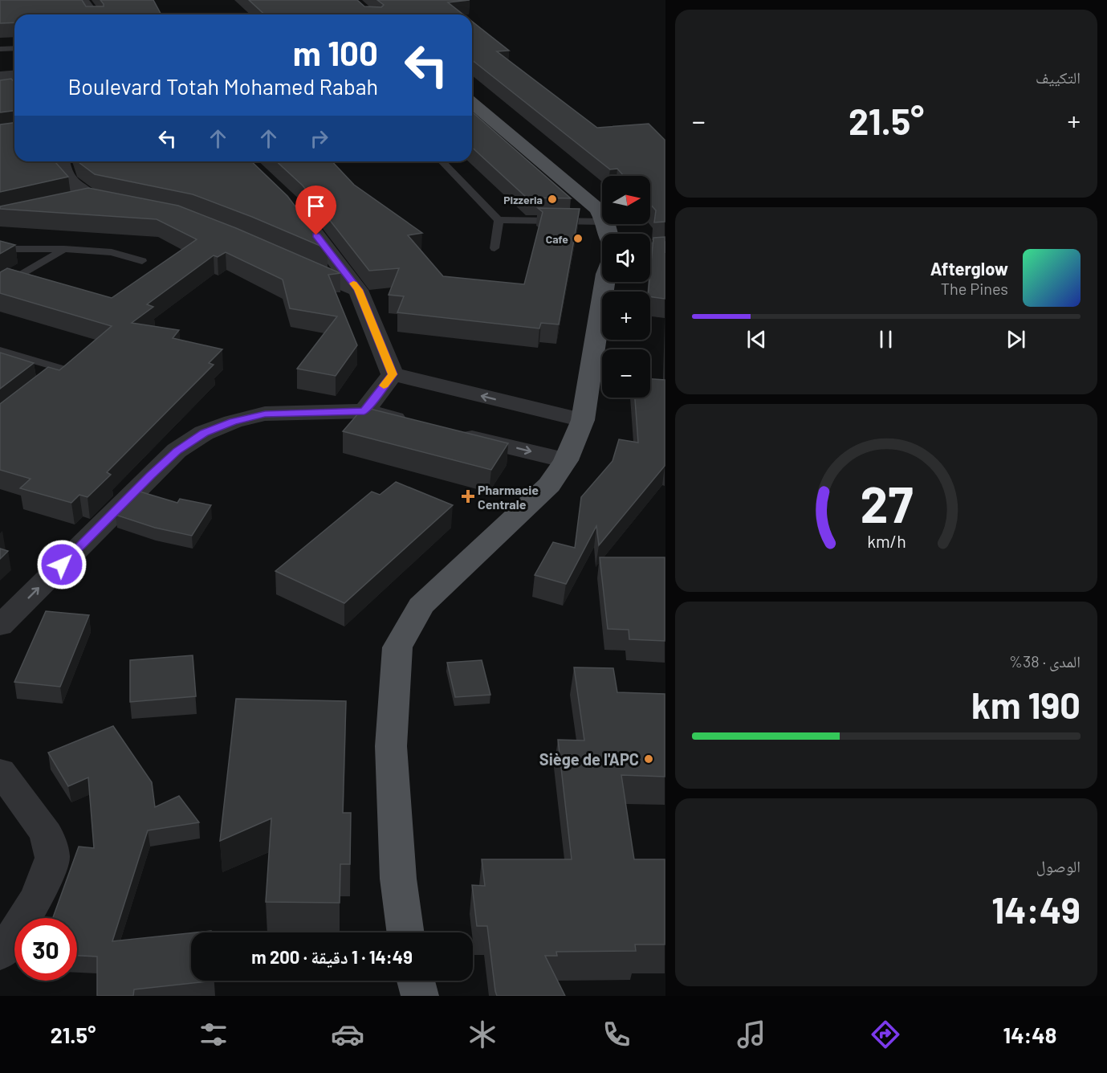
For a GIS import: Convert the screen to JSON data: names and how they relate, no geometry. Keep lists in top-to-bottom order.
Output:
{
  "places": {
    "other": ["Pizzeria", "Cafe", "Siège de l'APC"],
    "health": ["Pharmacie Centrale"]
  },
  "north": "right",
  "page": {
    "tile": [
      "التكييف",
      ["المدى · 38%", "190 km"],
      ["الوصول", "14:49"]
    ],
    "turn": ["100 m", "Boulevard Totah Mohamed Rabah"],
    "heat": ["−", "21.5°", "+"],
    "map_buttons": ["+", "−"],
    "song": ["Afterglow", "The Pines"],
    "limit": "30",
    "trip": "14:49 · 1 دقيقة · 200 m",
    "tabs": ["14:48", "21.5°"],
    "gauge": ["27", "km/h"]
  }
}
